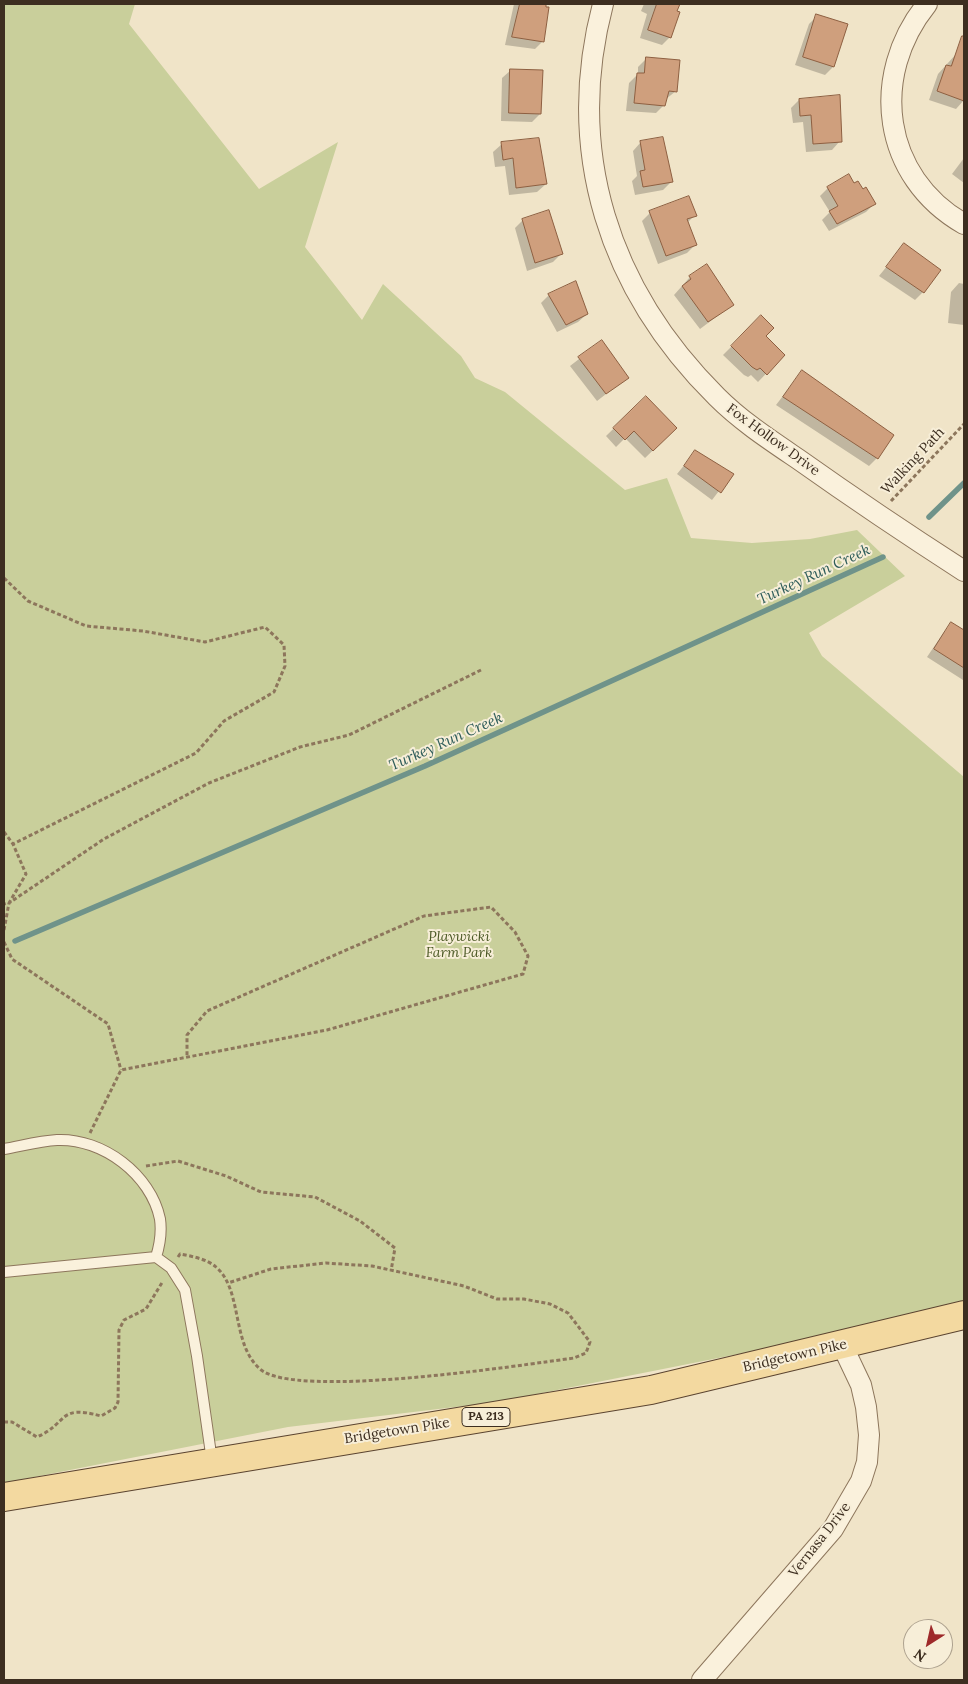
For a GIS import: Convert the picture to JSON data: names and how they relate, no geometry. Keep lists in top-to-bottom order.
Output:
{
  "streets": {
    "main road": ["Bridgetown Pike", "PA 213"],
    "street": ["Fox Hollow Drive", "Vernasa Drive"],
    "path": ["Walking Path"]
  },
  "crossings": [
    ["Fox Hollow Drive", "Walking Path"],
    ["Bridgetown Pike", "Vernasa Drive"]
  ],
  "water": ["Turkey Run Creek"],
  "parks": ["Playwicki Farm Park"],
  "north": "bottom left"
}
